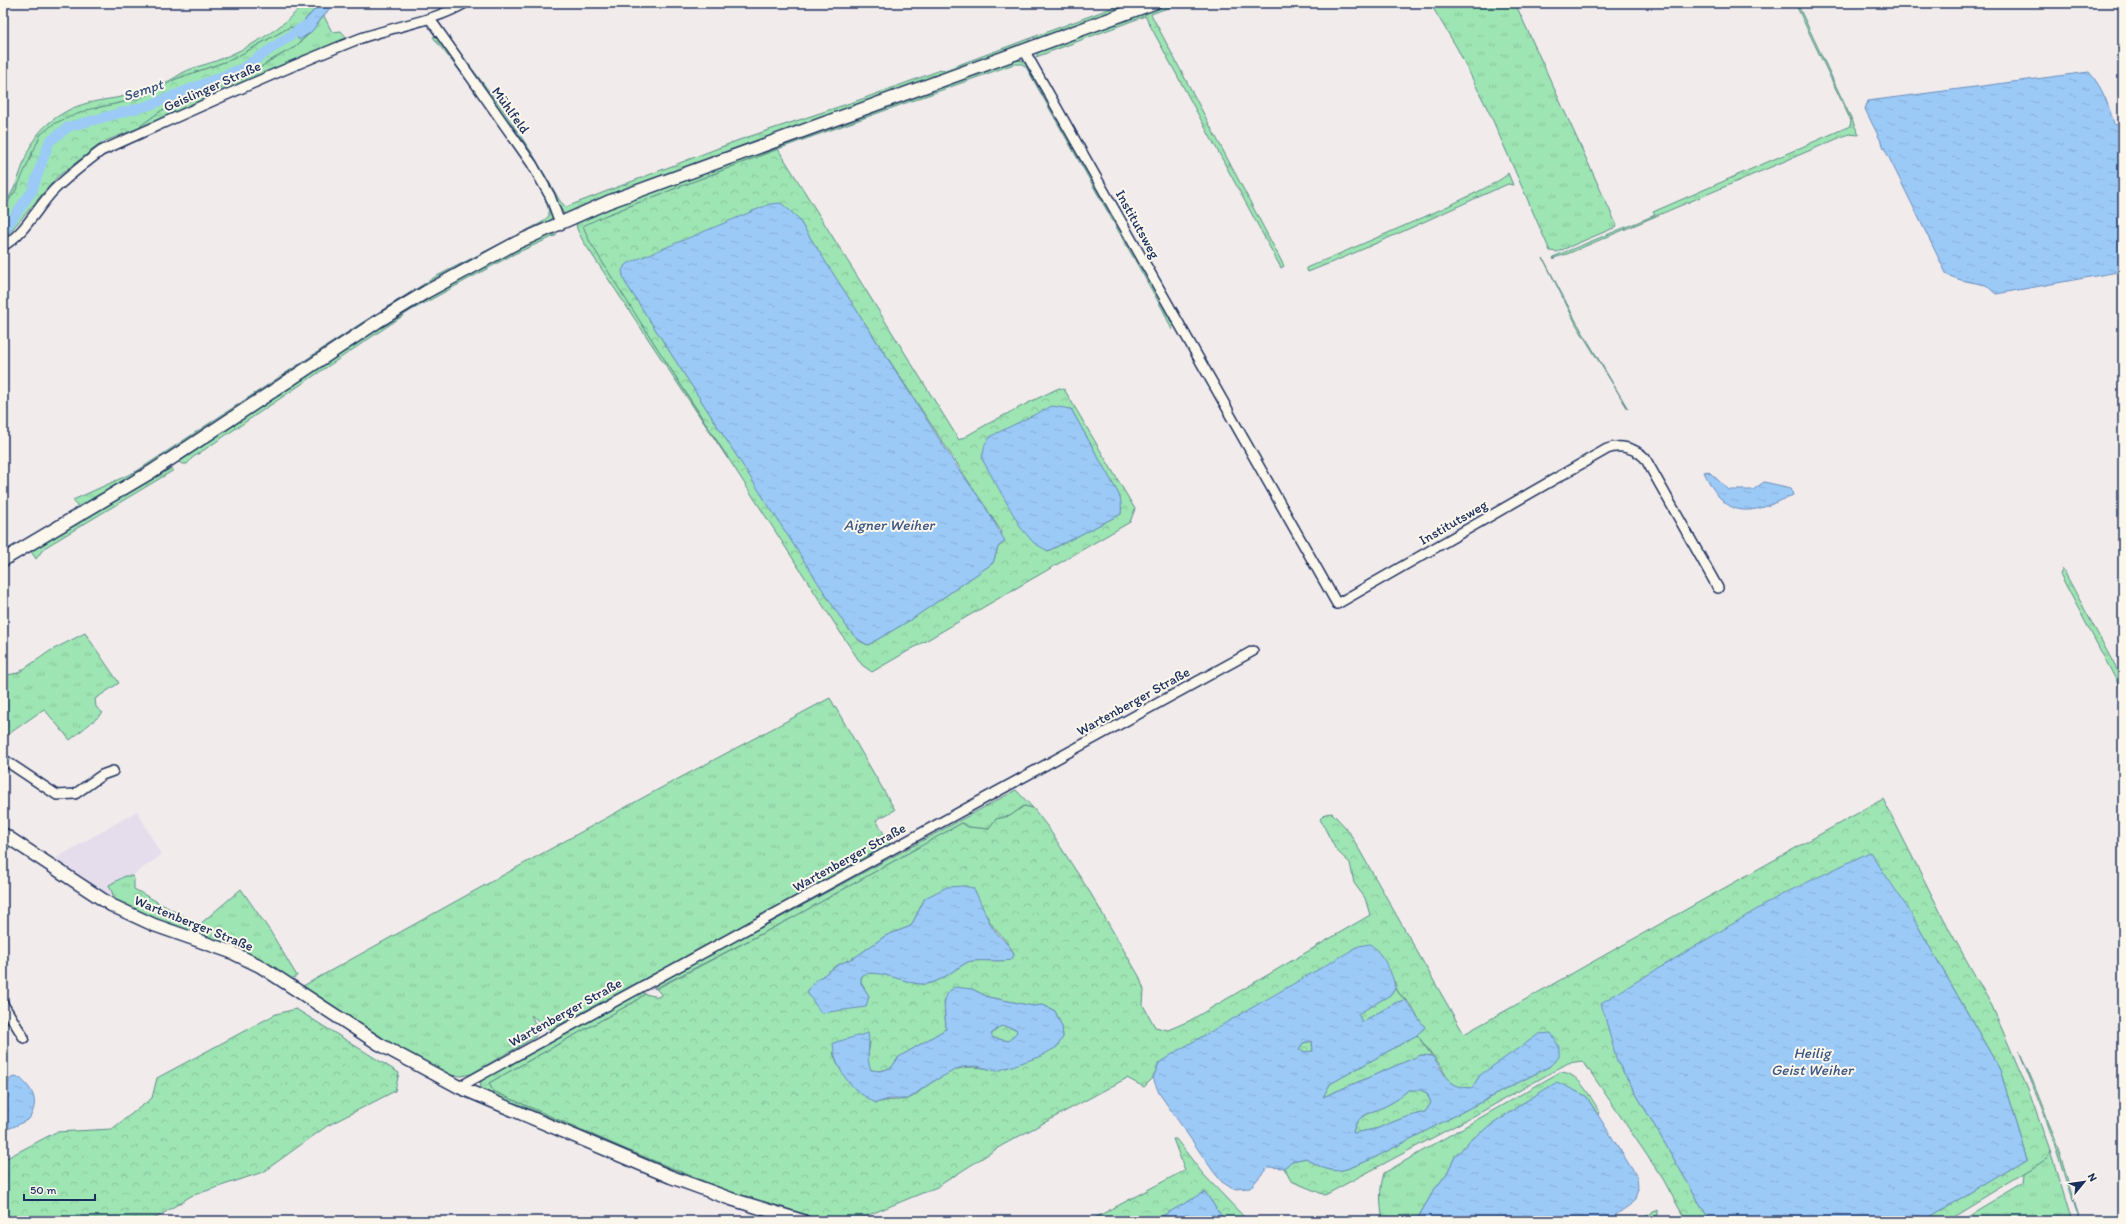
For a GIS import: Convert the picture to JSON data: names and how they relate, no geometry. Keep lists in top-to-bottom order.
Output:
{
  "streets": {
    "main road": ["Wartenberger Straße"],
    "street": ["Geislinger Straße", "Mühlfeld", "Institutsweg"]
  },
  "crossings": [
    ["Geislinger Straße", "Mühlfeld"]
  ],
  "water": ["Sempt", "Aigner Weiher", "Heilig Geist Weiher"],
  "scale_bar": "50 m",
  "north": "top right"
}
